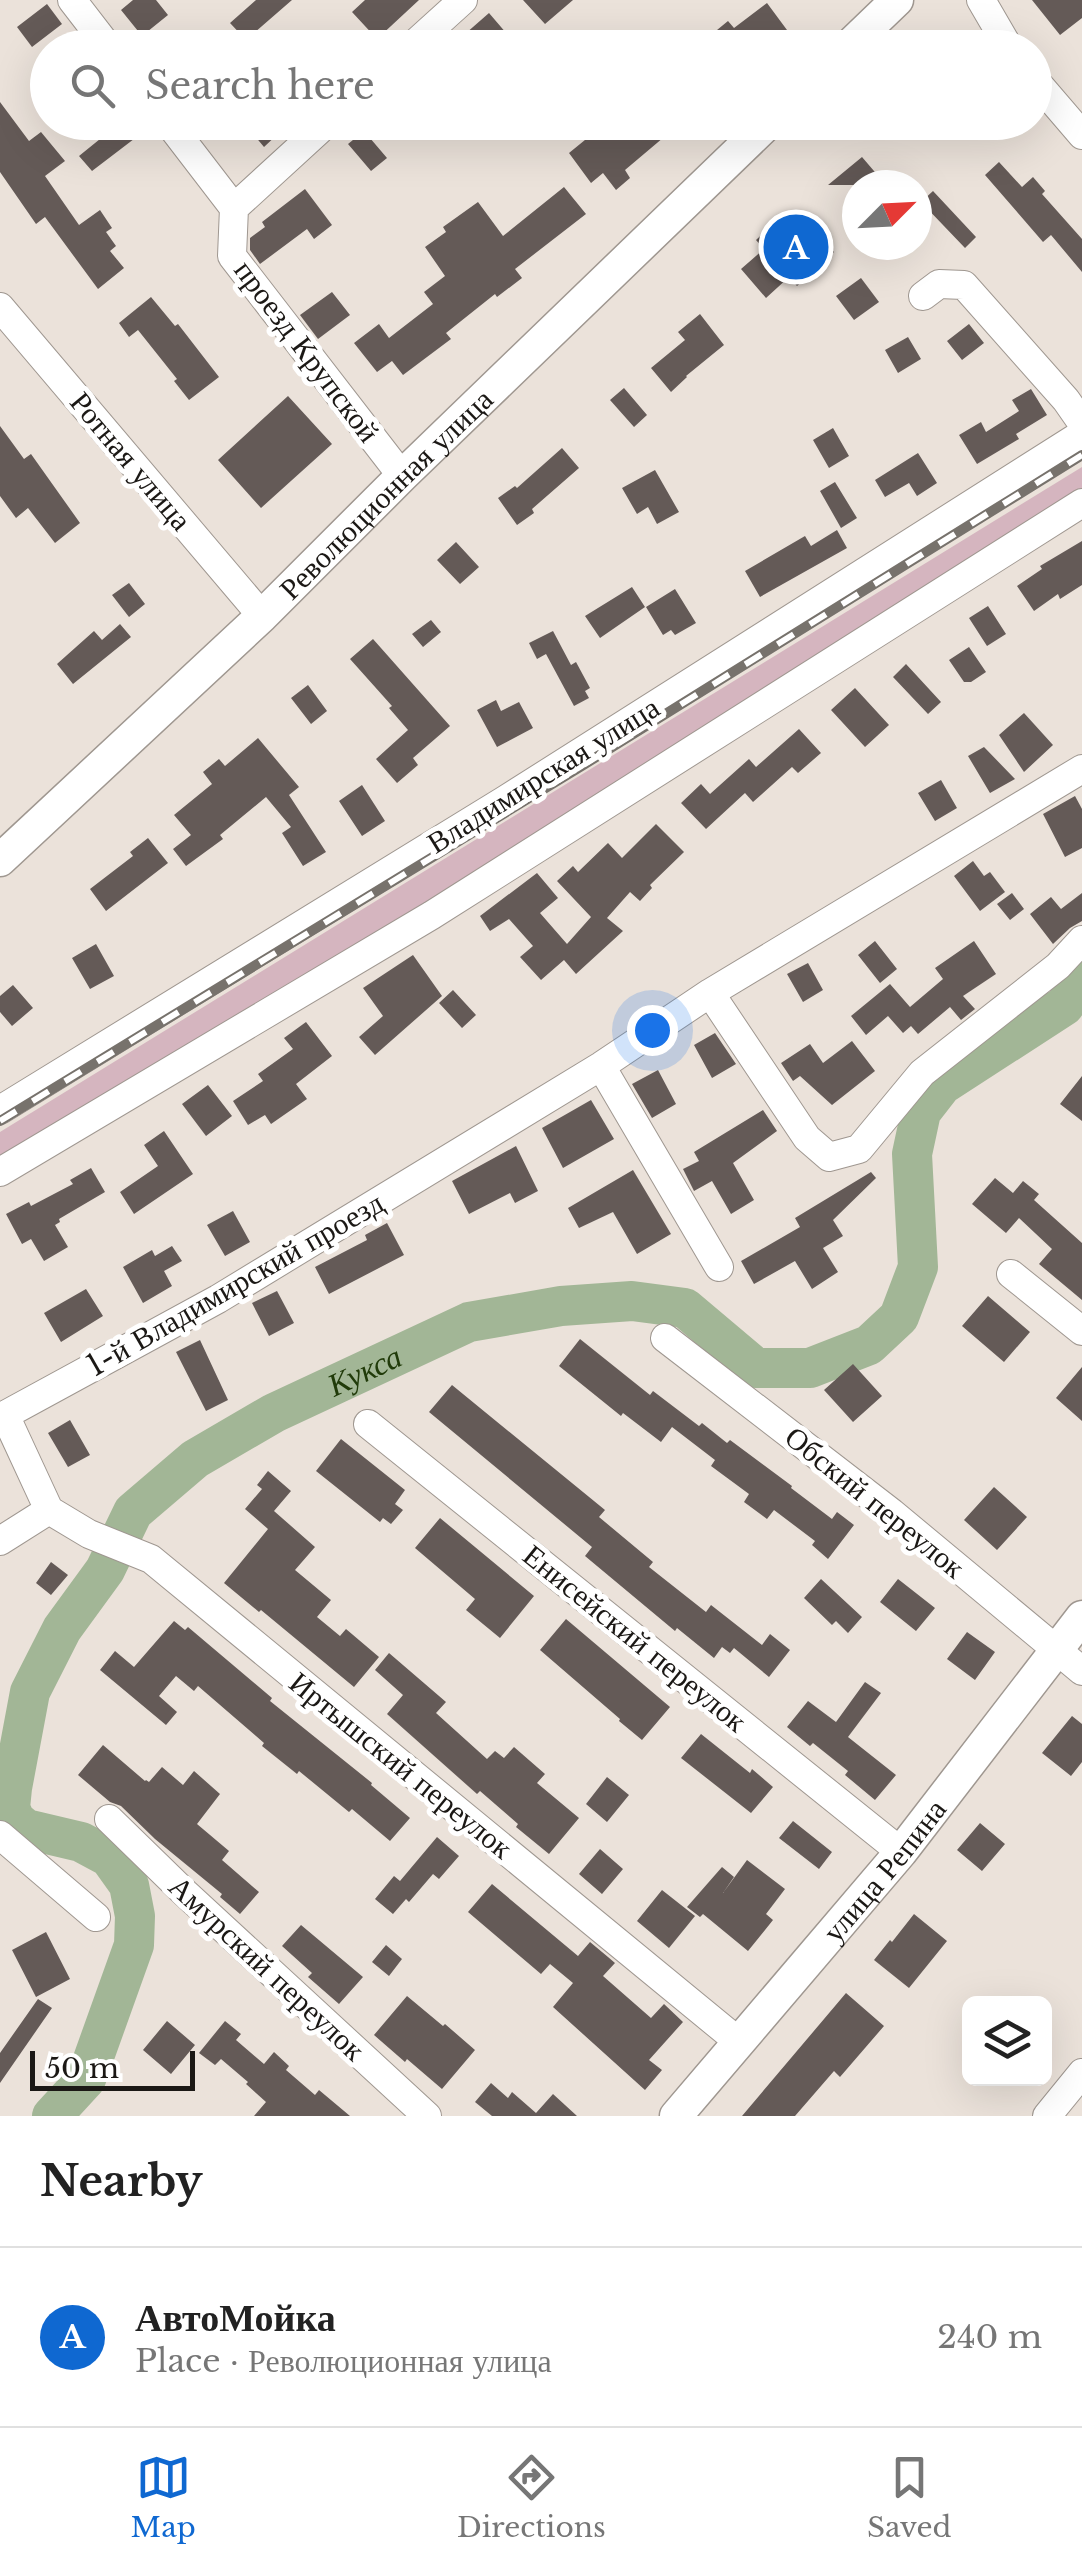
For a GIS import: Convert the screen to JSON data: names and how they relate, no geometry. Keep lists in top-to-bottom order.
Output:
{
  "streets": {
    "street": [
      "проезд Крупской",
      "Ротная улица",
      "Революционная улица",
      "Владимирская улица",
      "1-й Владимирский проезд",
      "Обский переулок",
      "Енисейский переулок",
      "Иртышский переулок",
      "улица Репина",
      "Амурский переулок"
    ]
  },
  "crossings": [
    ["проезд Крупской", "Революционная улица"],
    ["Ротная улица", "Революционная улица"],
    ["1-й Владимирский проезд", "Иртышский переулок"],
    ["Обский переулок", "улица Репина"],
    ["Енисейский переулок", "улица Репина"],
    ["Иртышский переулок", "улица Репина"]
  ],
  "water": ["Кукса"],
  "scale_bar": "50 m",
  "north": "top right",
  "page": {
    "search": "Search here",
    "pins": "A",
    "scale": "50 m",
    "heading": "Nearby",
    "list": [
      {
        "mark": "A",
        "name": "АвтоМойка",
        "note": "Place · Революционная улица",
        "value": "240 m"
      }
    ],
    "nav": ["Map", "Directions", "Saved"]
  }
}
